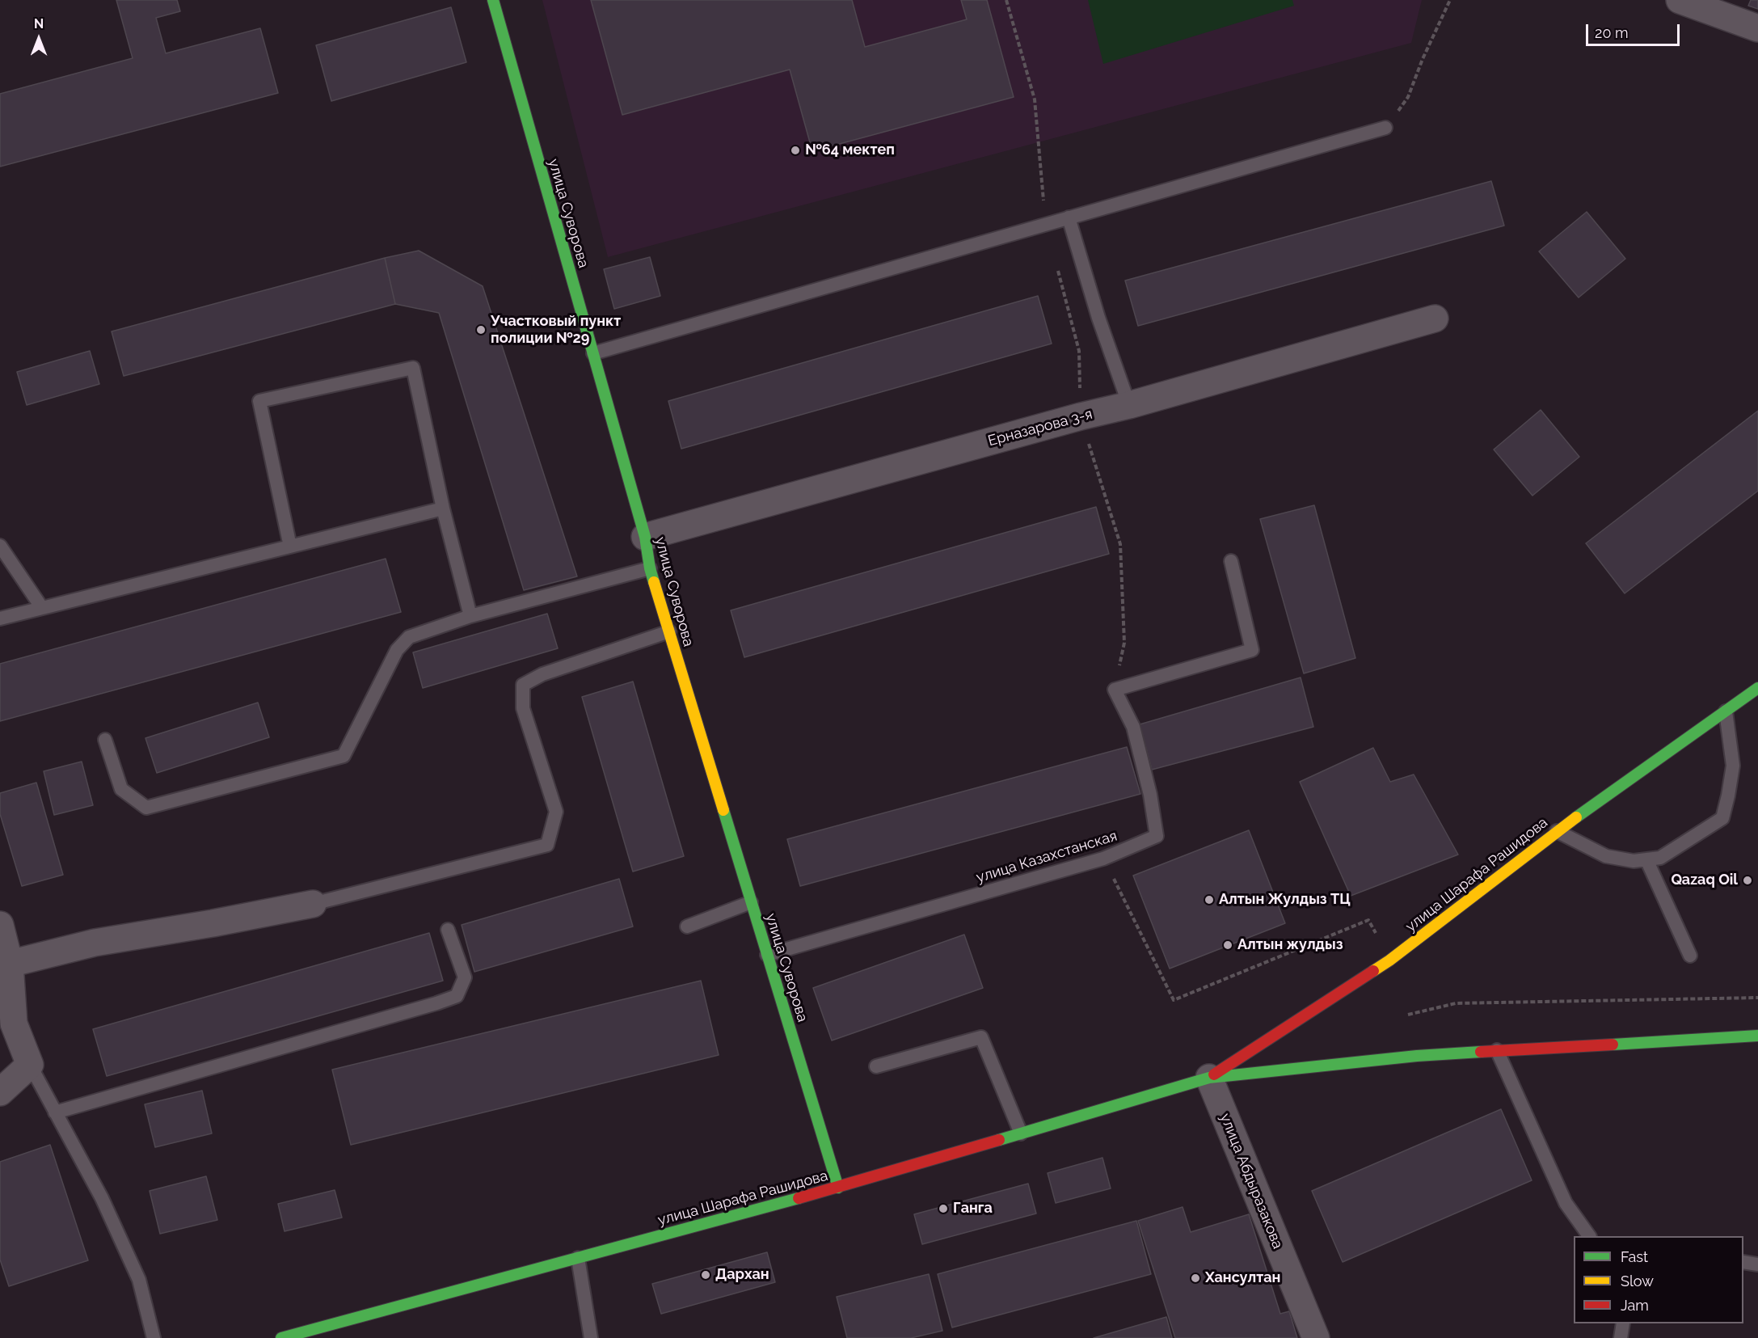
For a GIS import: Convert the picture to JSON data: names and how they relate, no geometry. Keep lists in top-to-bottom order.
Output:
{
  "streets": {
    "main road": ["улица Суворова", "улица Шарафа Рашидова"],
    "street": ["Ерназарова 3-я", "улица Абдыразакова"],
    "lane": ["улица Казахстанская"]
  },
  "crossings": [
    ["улица Суворова", "Ерназарова 3-я"],
    ["улица Суворова", "улица Казахстанская"],
    ["улица Суворова", "улица Шарафа Рашидова"],
    ["улица Шарафа Рашидова", "улица Абдыразакова"]
  ],
  "places": [
    "№64 мектеп",
    "Участковый пункт полиции №29",
    "Qazaq Oil",
    "Алтын Жулдыз ТЦ",
    "Алтын жулдыз",
    "Ганга",
    "Дархан",
    "Хансултан"
  ],
  "legend": ["Fast", "Slow", "Jam"],
  "scale_bar": "20 m",
  "north": "top"
}
